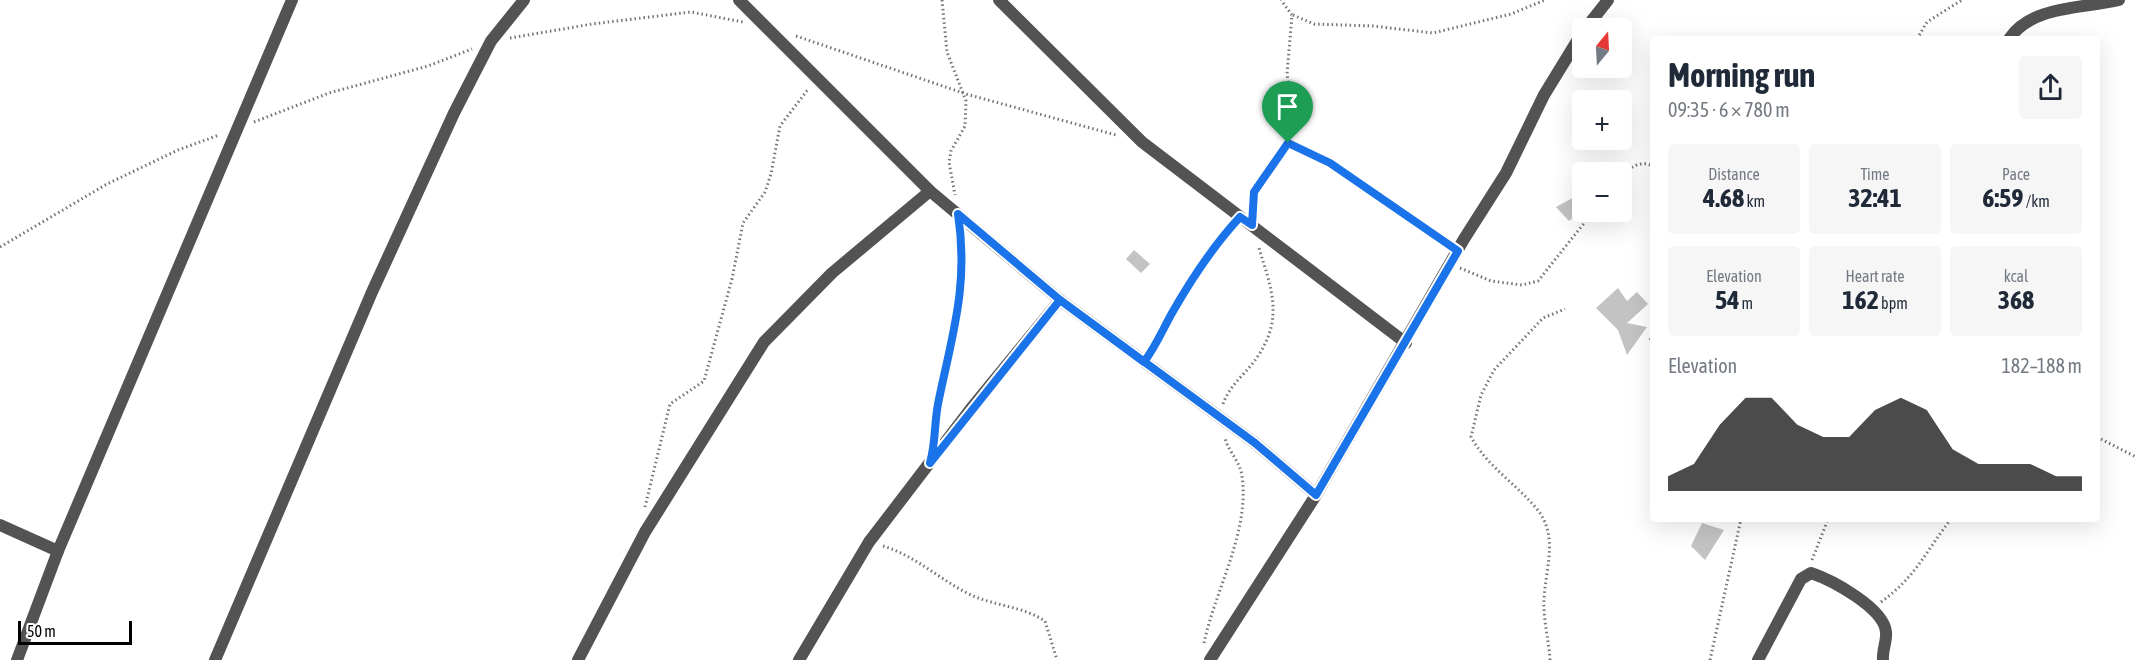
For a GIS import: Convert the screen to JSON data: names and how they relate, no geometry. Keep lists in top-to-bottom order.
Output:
{
  "scale_bar": "50 m",
  "north": "top",
  "page": {
    "map_buttons": ["+", "−"],
    "heading": ["Morning run", "09:35 · 6 × 780 m"],
    "stats": [
      ["Distance", "4.68 km"],
      ["Time", "32:41"],
      ["Pace", "6:59 /km"],
      ["Elevation", "54 m"],
      ["Heart rate", "162 bpm"],
      ["kcal", "368"]
    ],
    "chart": ["Elevation", "182–188 m"],
    "scale": "50 m"
  }
}
